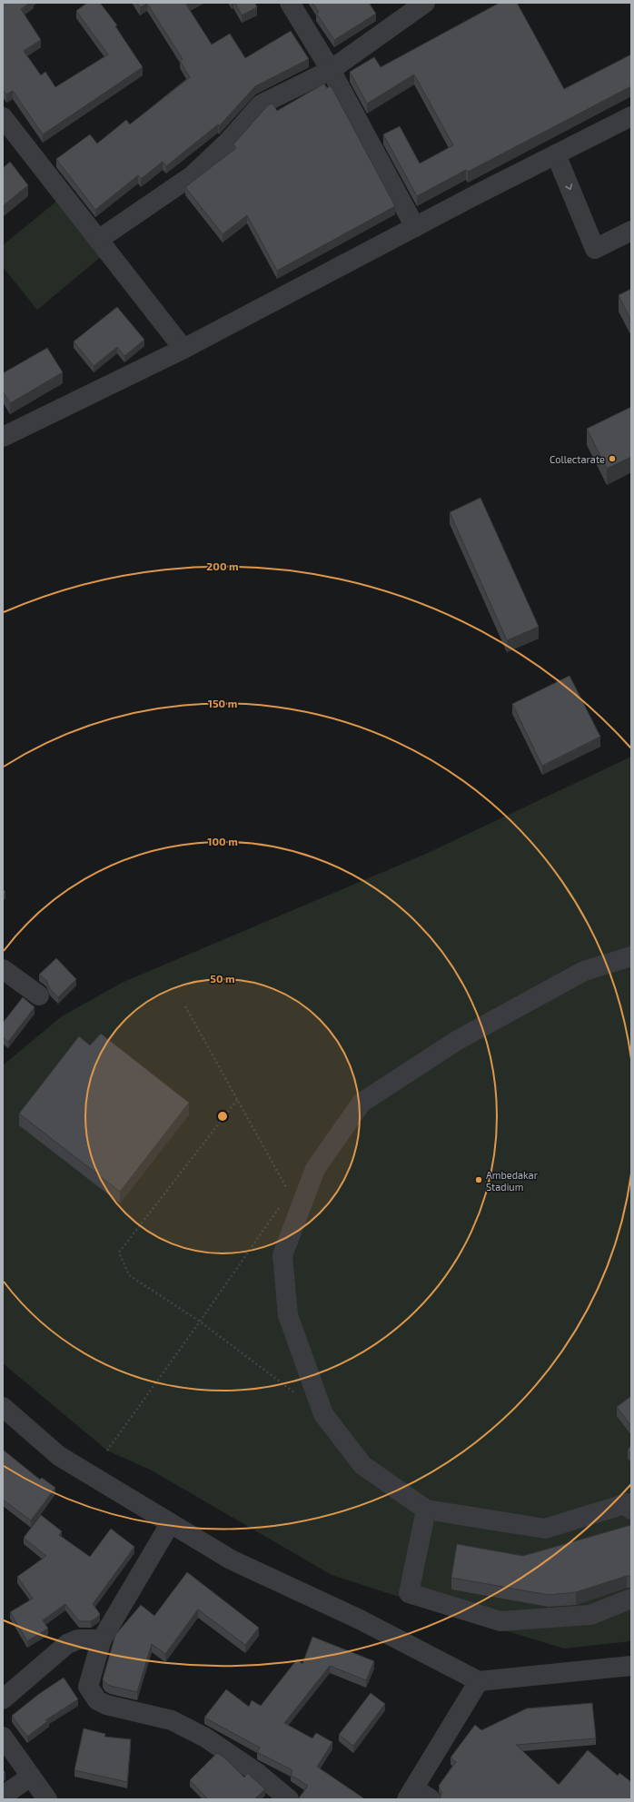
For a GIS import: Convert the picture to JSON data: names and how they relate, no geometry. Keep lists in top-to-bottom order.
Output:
{
  "places": ["Collectarate", "Ambedakar Stadium"],
  "rings": [
    "200 m",
    "150 m",
    "100 m",
    "50 m"
  ]
}
